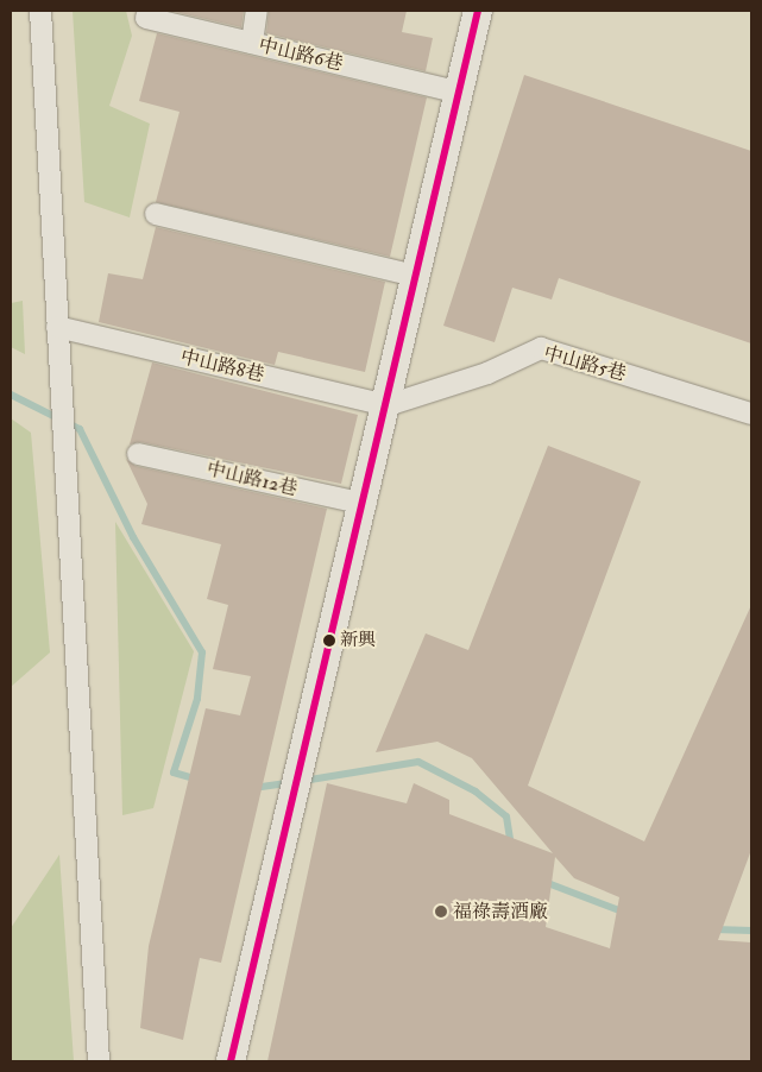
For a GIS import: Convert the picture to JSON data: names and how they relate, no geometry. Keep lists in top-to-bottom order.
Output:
{
  "streets": {
    "street": [
      "中山路6巷",
      "中山路5巷",
      "中山路8巷",
      "中山路12巷"
    ]
  },
  "crossings": [
    ["中山路5巷", "中山路8巷"]
  ],
  "places": ["新興", "福祿壽酒廠"]
}
